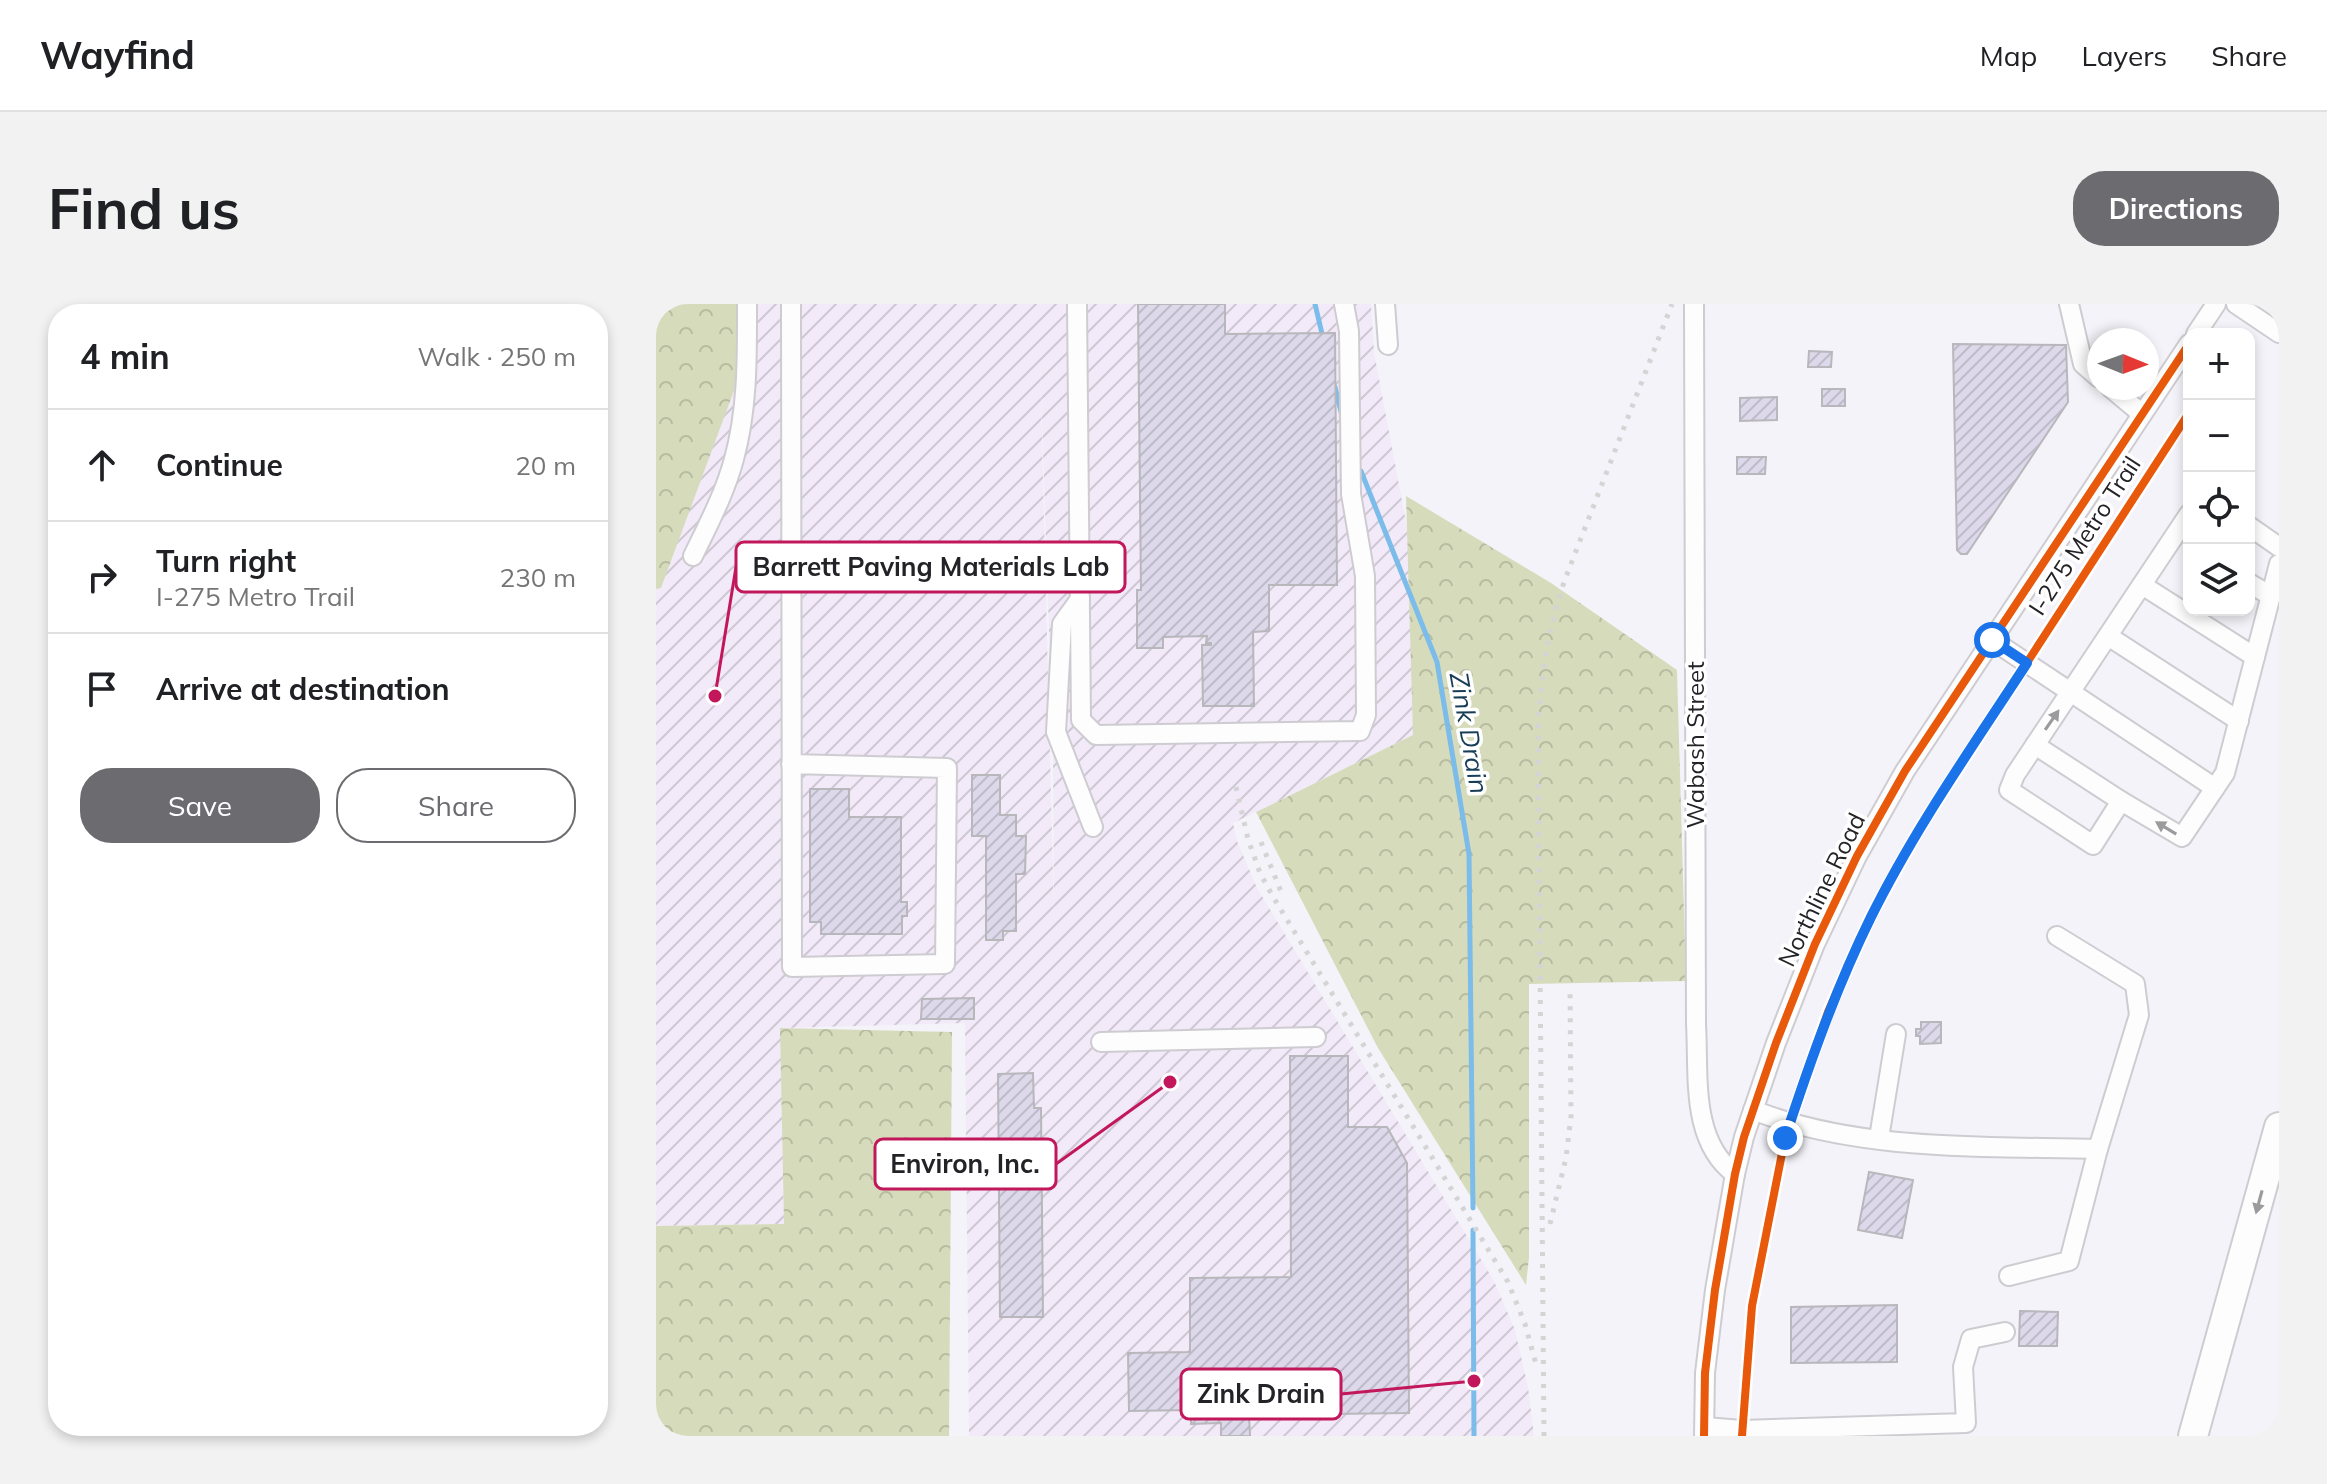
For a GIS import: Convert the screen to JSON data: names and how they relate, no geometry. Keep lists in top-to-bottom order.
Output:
{
  "streets": {
    "street": ["Wabash Street", "Northline Road"],
    "cycle path": ["I-275 Metro Trail"]
  },
  "crossings": [
    ["Wabash Street", "Northline Road"]
  ],
  "water": ["Zink Drain"],
  "places": ["Barrett Paving Materials Lab", "Environ, Inc.", "Zink Drain"],
  "north": "right",
  "page": {
    "header": "Wayfind",
    "nav": ["Map", "Layers", "Share"],
    "buttons": [
      "Directions",
      ["Save", "Share"]
    ],
    "title": "Find us",
    "heading": ["4 min", "Walk · 250 m"],
    "map_buttons": ["+", "−"],
    "list": [
      ["Continue", "20 m"],
      ["Turn right", "I-275 Metro Trail", "230 m"],
      "Arrive at destination"
    ]
  }
}
